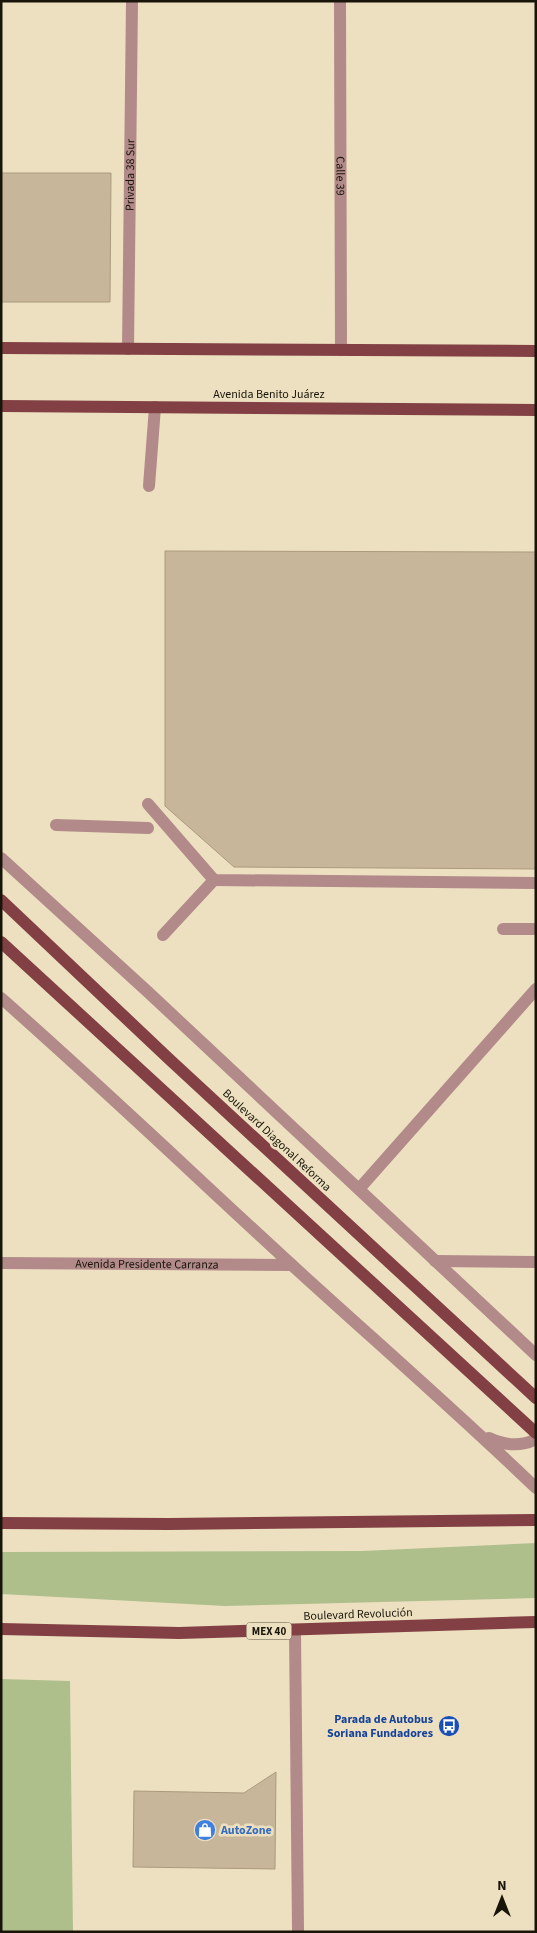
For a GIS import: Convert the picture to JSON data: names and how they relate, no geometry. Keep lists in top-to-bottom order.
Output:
{
  "streets": {
    "main road": [
      "Avenida Benito Juárez",
      "Boulevard Diagonal Reforma",
      "Boulevard Revolución",
      "MEX 40"
    ],
    "street": ["Privada 38 Sur", "Calle 39", "Avenida Presidente Carranza"]
  },
  "places": {
    "bus stop": ["Parada de Autobus Soriana Fundadores"],
    "shop": ["AutoZone"]
  },
  "north": "top"
}
